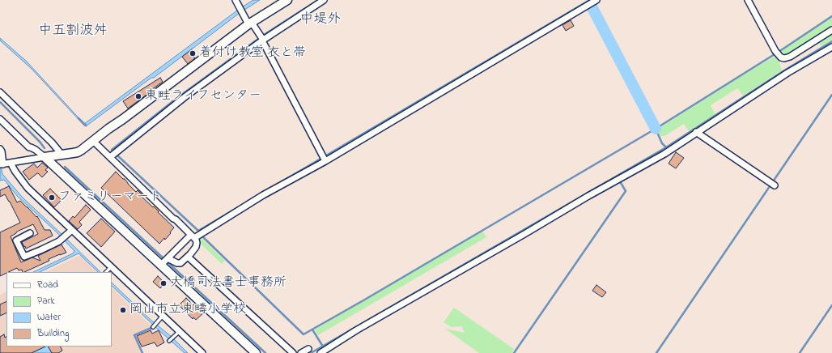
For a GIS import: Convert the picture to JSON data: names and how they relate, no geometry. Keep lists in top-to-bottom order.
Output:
{
  "districts": ["中堤外", "中五割波舛"],
  "places": [
    "着付け教室 衣と帯",
    "東畦ライフセンター",
    "ファミリーマート",
    "大橋司法書士事務所",
    "岡山市立東疇小学校"
  ],
  "legend": [
    "Road",
    "Park",
    "Water",
    "Building"
  ]
}
